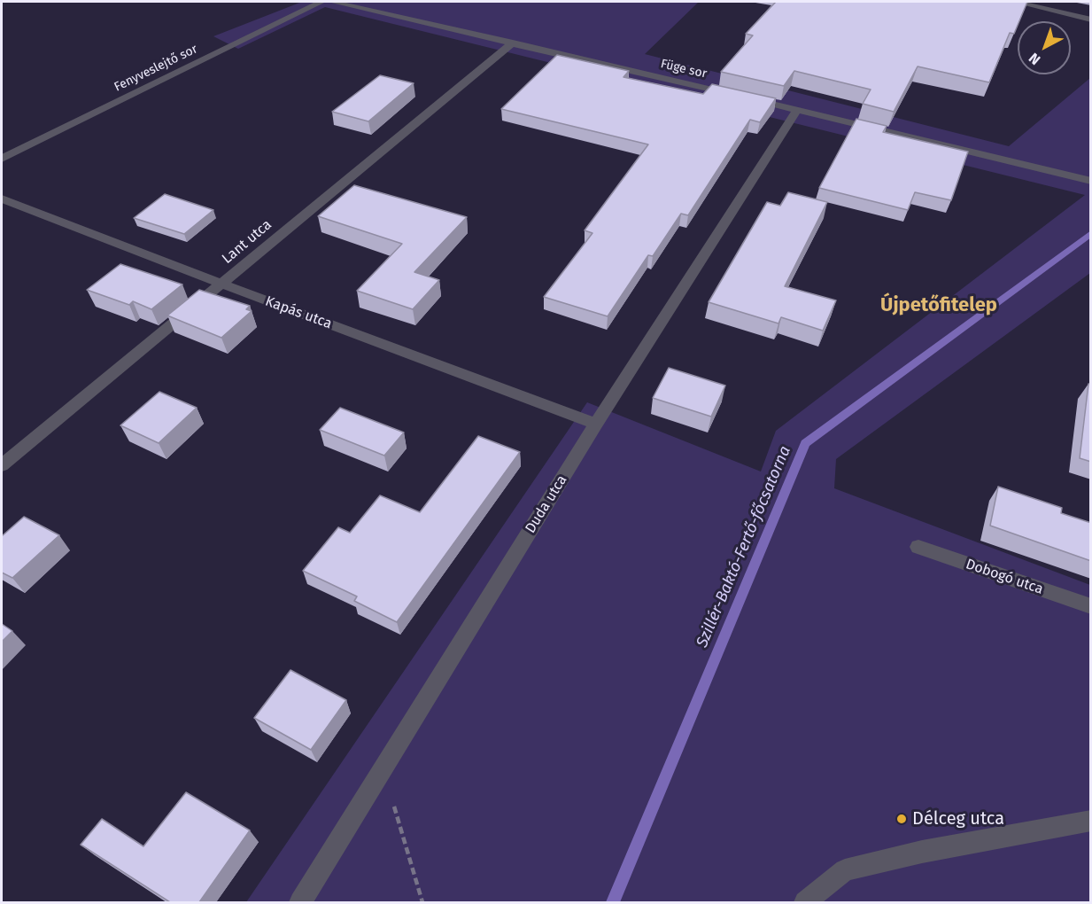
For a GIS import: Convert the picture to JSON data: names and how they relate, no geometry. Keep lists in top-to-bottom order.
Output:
{
  "streets": {
    "street": [
      "Fenyveslejtő sor",
      "Füge sor",
      "Lant utca",
      "Kapás utca",
      "Duda utca",
      "Dobogó utca"
    ]
  },
  "crossings": [
    ["Füge sor", "Lant utca"],
    ["Füge sor", "Duda utca"],
    ["Lant utca", "Kapás utca"],
    ["Kapás utca", "Duda utca"]
  ],
  "districts": ["Újpetőfitelep"],
  "water": ["Szillér-Baktó-Fertő-főcsatorna"],
  "places": ["Délceg utca"],
  "north": "bottom left"
}
